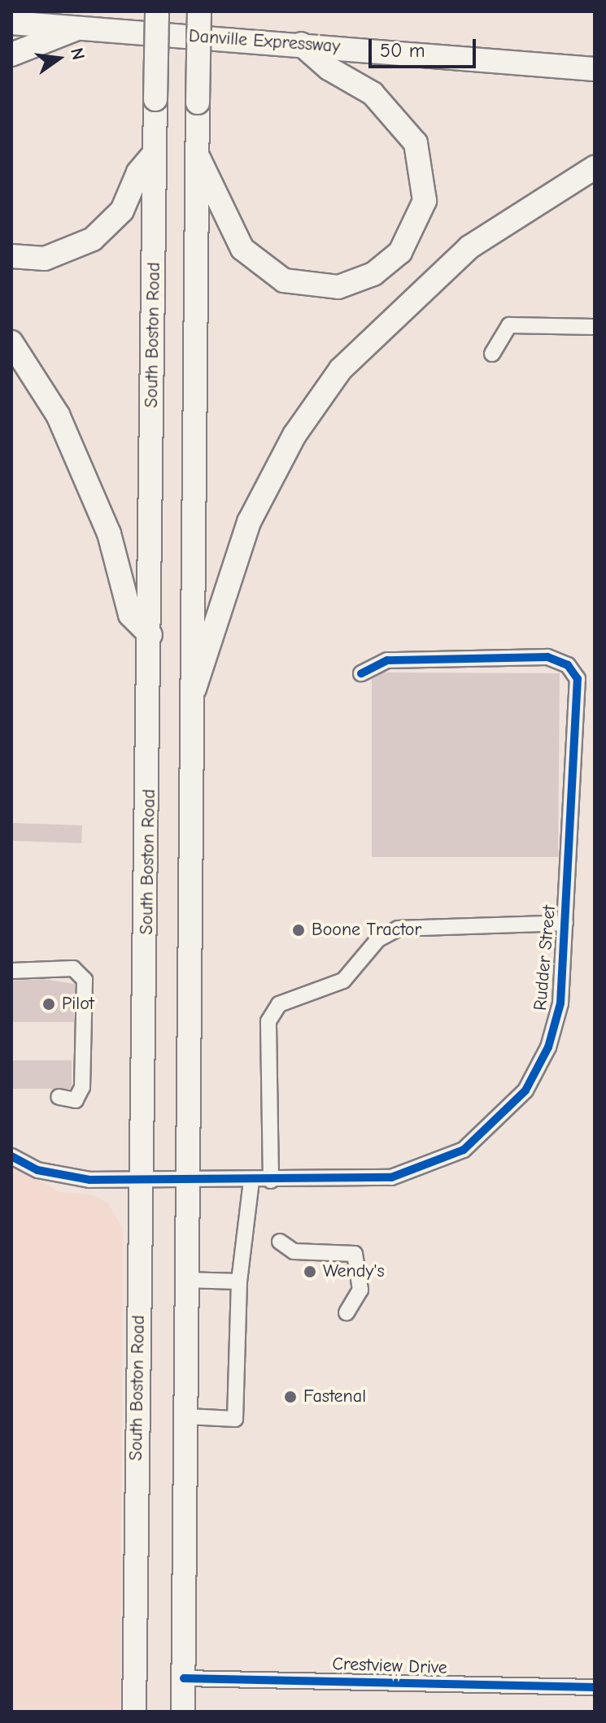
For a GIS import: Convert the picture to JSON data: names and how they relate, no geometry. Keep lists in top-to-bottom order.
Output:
{
  "streets": {
    "highway": ["Danville Expressway", "South Boston Road"],
    "street": ["Rudder Street", "Crestview Drive"]
  },
  "crossings": [
    ["South Boston Road", "Rudder Street"]
  ],
  "places": [
    "Boone Tractor",
    "Pilot",
    "Wendy's",
    "Fastenal"
  ],
  "scale_bar": "50 m",
  "north": "right"
}
